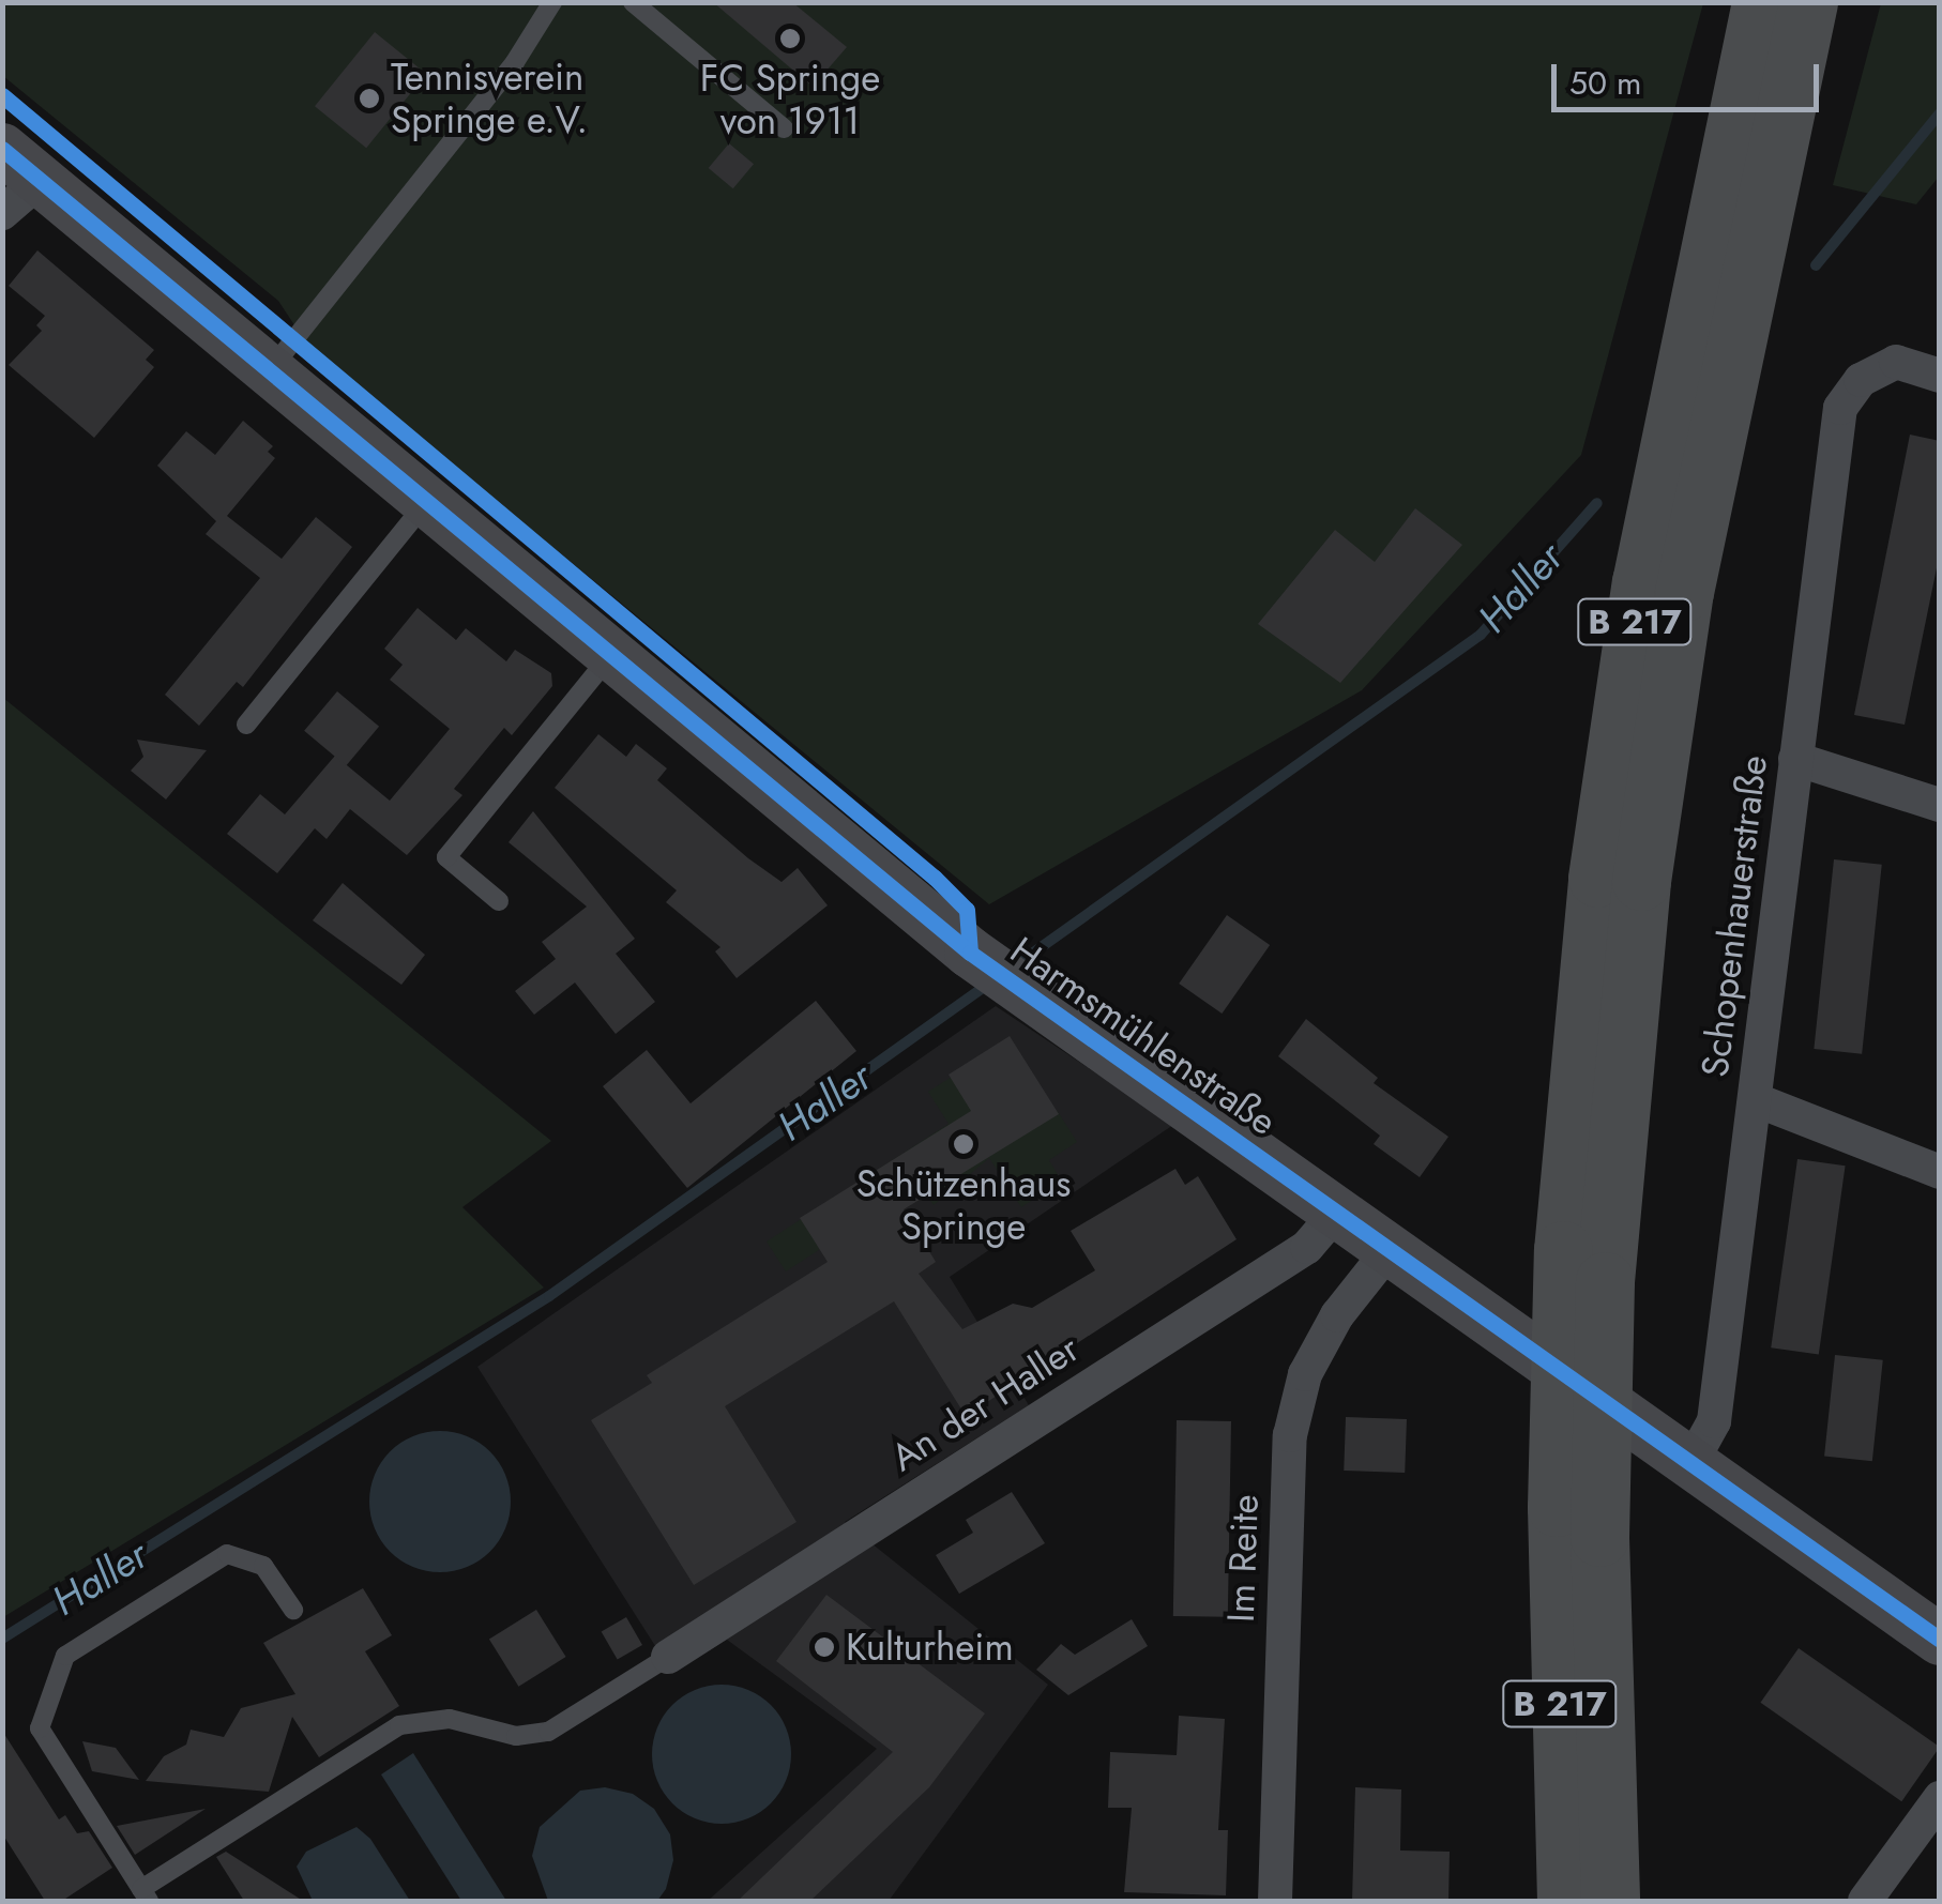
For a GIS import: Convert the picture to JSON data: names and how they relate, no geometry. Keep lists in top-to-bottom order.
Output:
{
  "streets": {
    "highway": ["B 217"],
    "street": [
      "Schopenhauerstraße",
      "Harmsmühlenstraße",
      "An der Haller",
      "Im Reite"
    ]
  },
  "crossings": [
    ["Schopenhauerstraße", "Harmsmühlenstraße"],
    ["Harmsmühlenstraße", "An der Haller"],
    ["Harmsmühlenstraße", "Im Reite"]
  ],
  "water": ["Haller"],
  "places": [
    "FC Springe von 1911",
    "Tennisverein Springe e.V.",
    "Schützenhaus Springe",
    "Kulturheim"
  ],
  "scale_bar": "50 m"
}
